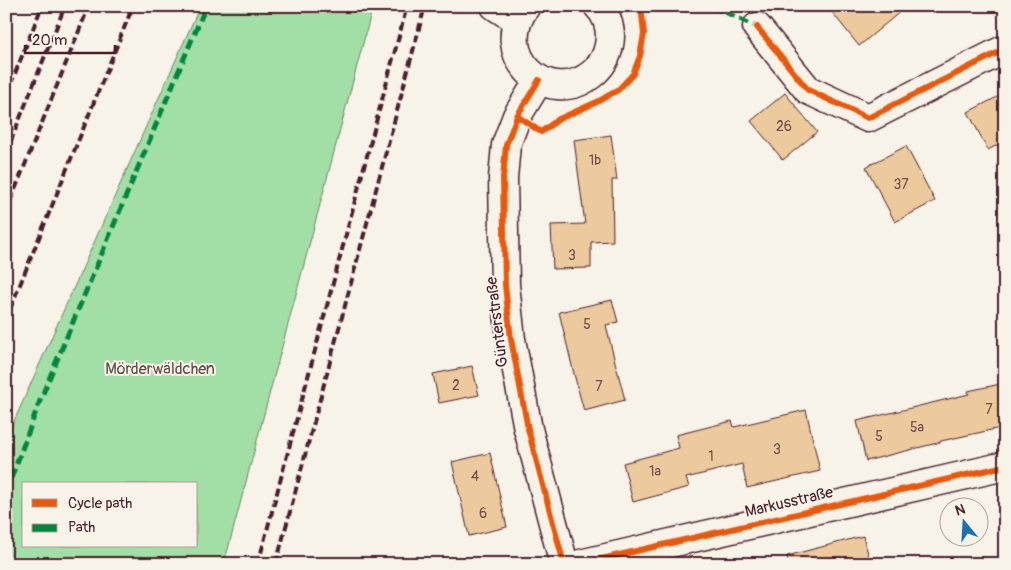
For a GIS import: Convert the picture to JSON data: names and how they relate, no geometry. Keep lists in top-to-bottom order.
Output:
{
  "streets": {
    "street": ["Günterstraße", "Markusstraße"]
  },
  "parks": ["Mörderwäldchen"],
  "house_numbers": [
    "26",
    "1b",
    "37",
    "3",
    "5",
    "2",
    "7",
    "7",
    "5a",
    "5",
    "3",
    "1",
    "1a",
    "4",
    "6"
  ],
  "legend": ["Cycle path", "Path"],
  "scale_bar": "20 m",
  "north": "top"
}
